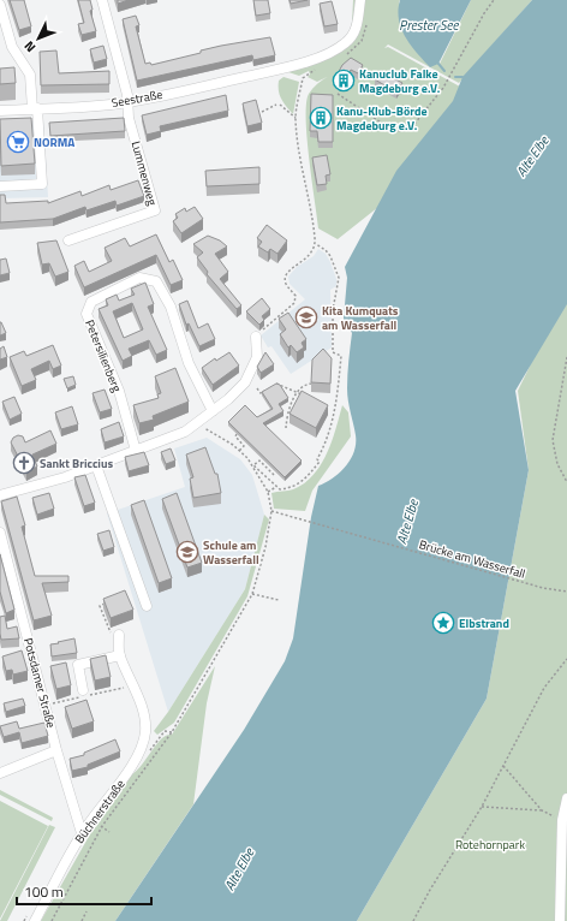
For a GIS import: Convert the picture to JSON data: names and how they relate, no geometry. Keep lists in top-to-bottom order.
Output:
{
  "streets": {
    "street": [
      "Seestraße",
      "Lummenweg",
      "Petersilienberg",
      "Potsdamer Straße",
      "Büchnerstraße"
    ],
    "path": ["Brücke am Wasserfall"]
  },
  "crossings": [
    ["Seestraße", "Lummenweg"],
    ["Potsdamer Straße", "Büchnerstraße"]
  ],
  "water": ["Prester See", "Alte Elbe"],
  "parks": ["Rotehornpark"],
  "places": {
    "building": ["Kanuclub Falke Magdeburg e.V.", "Kanu-Klub-Börde Magdeburg e.V."],
    "supermarket": ["NORMA"],
    "school or university": ["Kita Kumquats am Wasserfall", "Schule am Wasserfall"],
    "church": ["Sankt Briccius"],
    "place": ["Elbstrand"]
  },
  "scale_bar": "100 m",
  "north": "bottom left"
}
